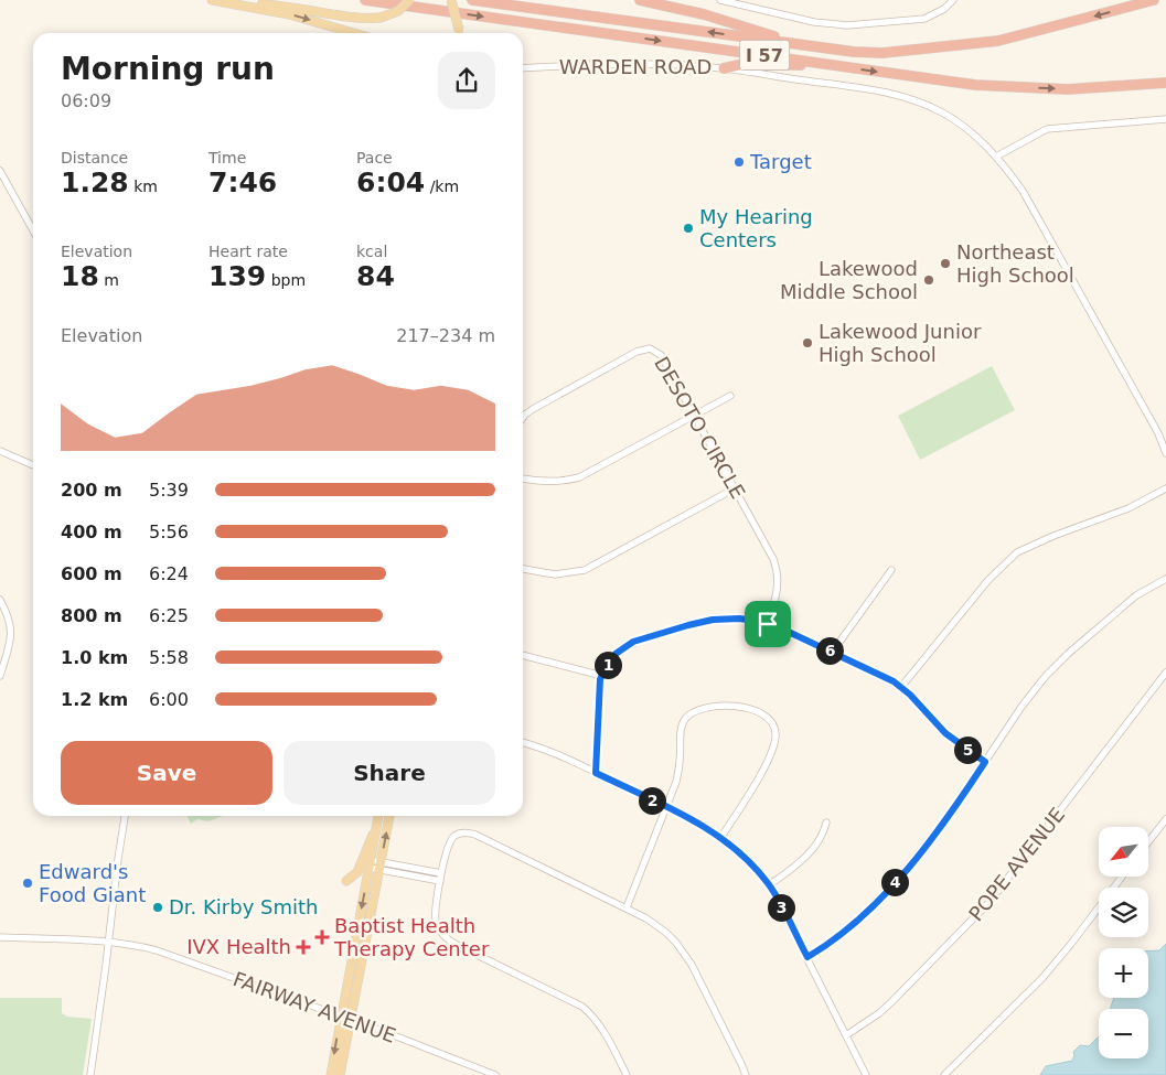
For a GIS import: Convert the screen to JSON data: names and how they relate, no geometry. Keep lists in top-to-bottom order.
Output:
{
  "streets": {
    "highway": ["I 57"],
    "street": [
      "WARDEN ROAD",
      "DESOTO CIRCLE",
      "POPE AVENUE",
      "FAIRWAY AVENUE"
    ]
  },
  "places": {
    "other": [
      "Target",
      "My Hearing Centers",
      "Northeast High School",
      "Lakewood Middle School",
      "Lakewood Junior High School",
      "Edward's Food Giant",
      "Dr. Kirby Smith"
    ],
    "health": ["Baptist Health Therapy Center", "IVX Health"]
  },
  "north": "bottom left",
  "page": {
    "heading": ["Morning run", "06:09"],
    "stats": [
      ["Distance", "1.28 km"],
      ["Time", "7:46"],
      ["Pace", "6:04 /km"],
      ["Elevation", "18 m"],
      ["Heart rate", "139 bpm"],
      ["kcal", "84"]
    ],
    "chart": ["Elevation", "217–234 m"],
    "list": [
      {
        "name": "200 m",
        "note": "5:39"
      },
      {
        "name": "400 m",
        "note": "5:56"
      },
      {
        "name": "600 m",
        "note": "6:24"
      },
      {
        "name": "800 m",
        "note": "6:25"
      },
      {
        "name": "1.0 km",
        "note": "5:58"
      },
      {
        "name": "1.2 km",
        "note": "6:00"
      }
    ],
    "pins": [
      "6",
      "1",
      "5",
      "2",
      "4",
      "3"
    ],
    "buttons": ["Save", "Share"],
    "map_buttons": ["+", "−"]
  }
}
